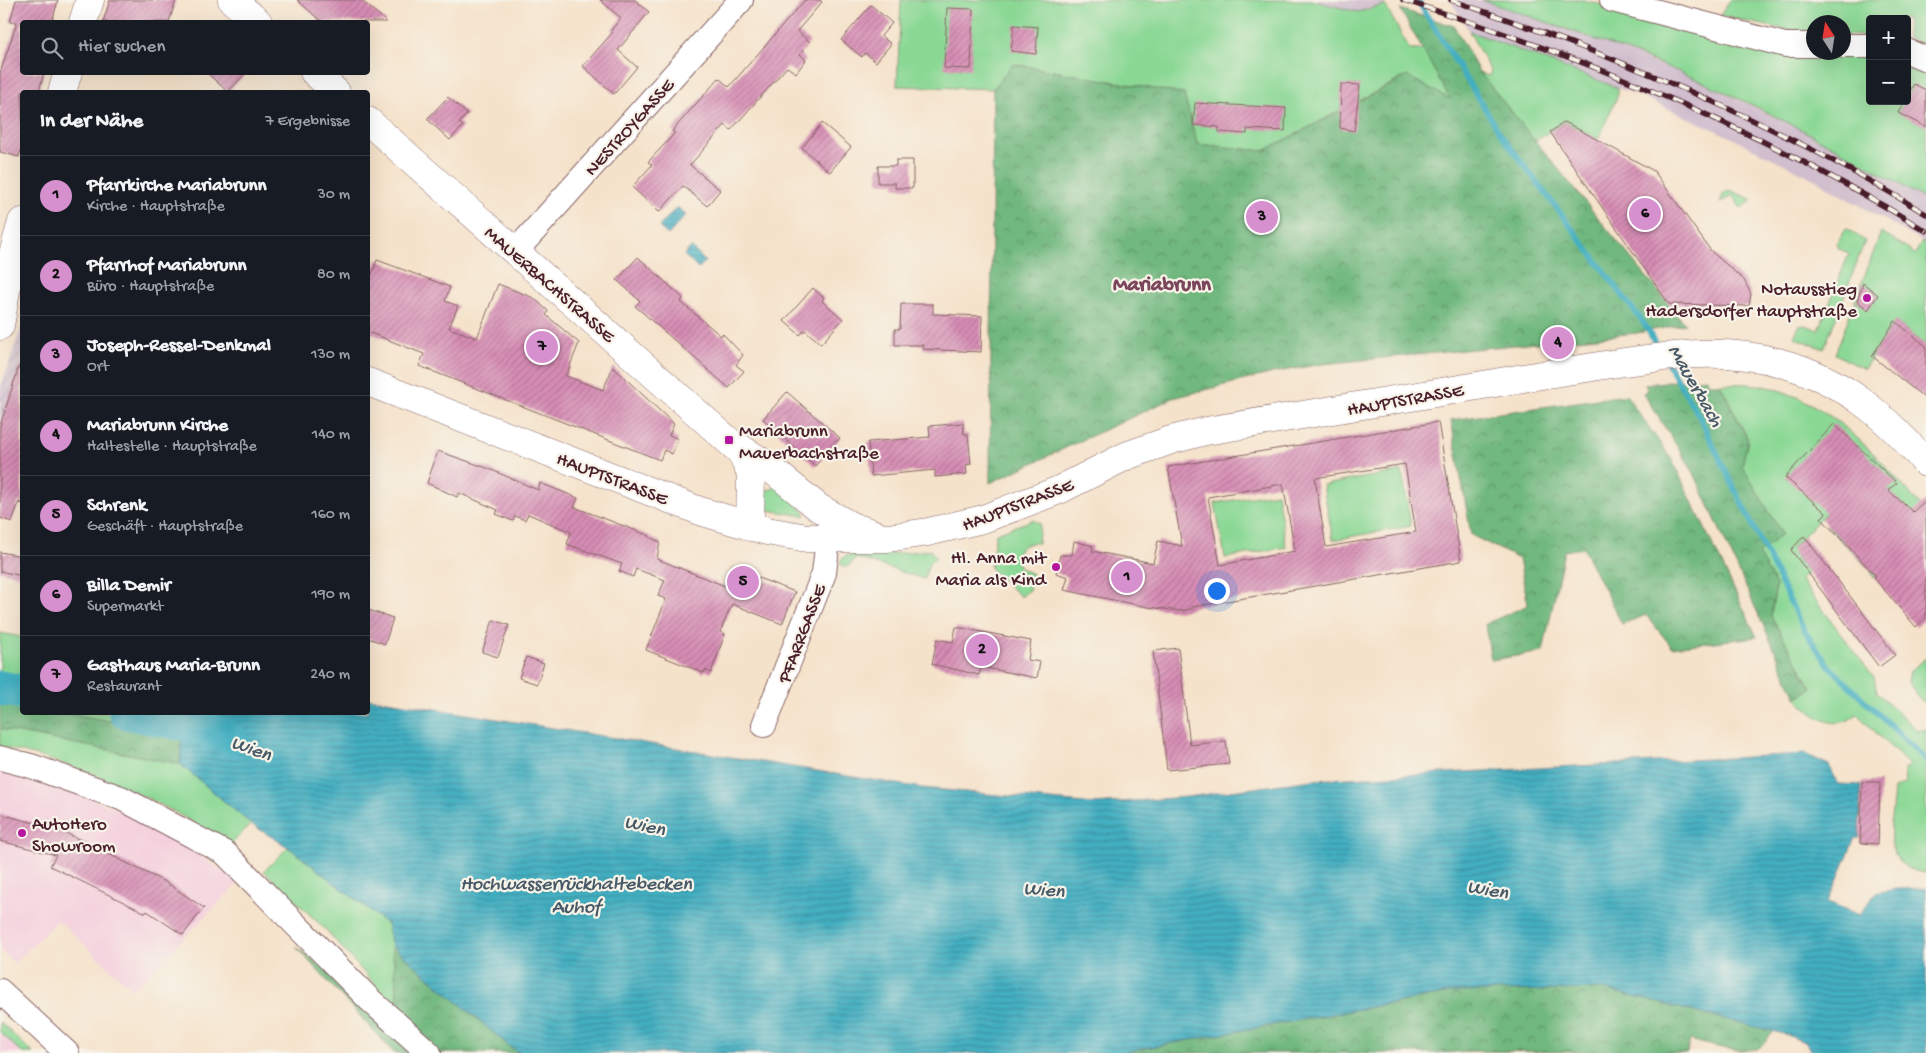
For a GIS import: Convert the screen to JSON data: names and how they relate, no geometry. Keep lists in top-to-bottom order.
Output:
{
  "streets": {
    "main road": ["MAUERBACHSTRASSE", "HAUPTSTRASSE"],
    "street": ["NESTROYGASSE", "PFARRGASSE"]
  },
  "crossings": [
    ["NESTROYGASSE", "MAUERBACHSTRASSE"],
    ["MAUERBACHSTRASSE", "HAUPTSTRASSE"],
    ["MAUERBACHSTRASSE", "PFARRGASSE"],
    ["HAUPTSTRASSE", "PFARRGASSE"]
  ],
  "districts": ["Mariabrunn"],
  "water": ["Mauerbach", "Wien", "Hochwasserrückhaltebecken Auhof"],
  "places": {
    "other": ["Notausstieg Hadersdorfer Hauptstraße", "Hl. Anna mit Maria als Kind", "AutoHero Showroom"],
    "transit": ["Mariabrunn Mauerbachstraße"]
  },
  "north": "top",
  "page": {
    "map_buttons": ["+", "−"],
    "search": "Hier suchen",
    "heading": ["In der Nähe", "7 Ergebnisse"],
    "list": [
      {
        "mark": "1",
        "name": "Pfarrkirche Mariabrunn",
        "note": "Kirche · Hauptstraße",
        "value": "30 m"
      },
      {
        "mark": "2",
        "name": "Pfarrhof Mariabrunn",
        "note": "Büro · Hauptstraße",
        "value": "80 m"
      },
      {
        "mark": "3",
        "name": "Joseph-Ressel-Denkmal",
        "note": "Ort",
        "value": "130 m"
      },
      {
        "mark": "4",
        "name": "Mariabrunn Kirche",
        "note": "Haltestelle · Hauptstraße",
        "value": "140 m"
      },
      {
        "mark": "5",
        "name": "Schrenk",
        "note": "Geschäft · Hauptstraße",
        "value": "160 m"
      },
      {
        "mark": "6",
        "name": "Billa Demir",
        "note": "Supermarkt",
        "value": "190 m"
      },
      {
        "mark": "7",
        "name": "Gasthaus Maria-Brunn",
        "note": "Restaurant",
        "value": "240 m"
      }
    ],
    "pins": [
      "6",
      "3",
      "4",
      "7",
      "1",
      "5",
      "2"
    ]
  }
}
